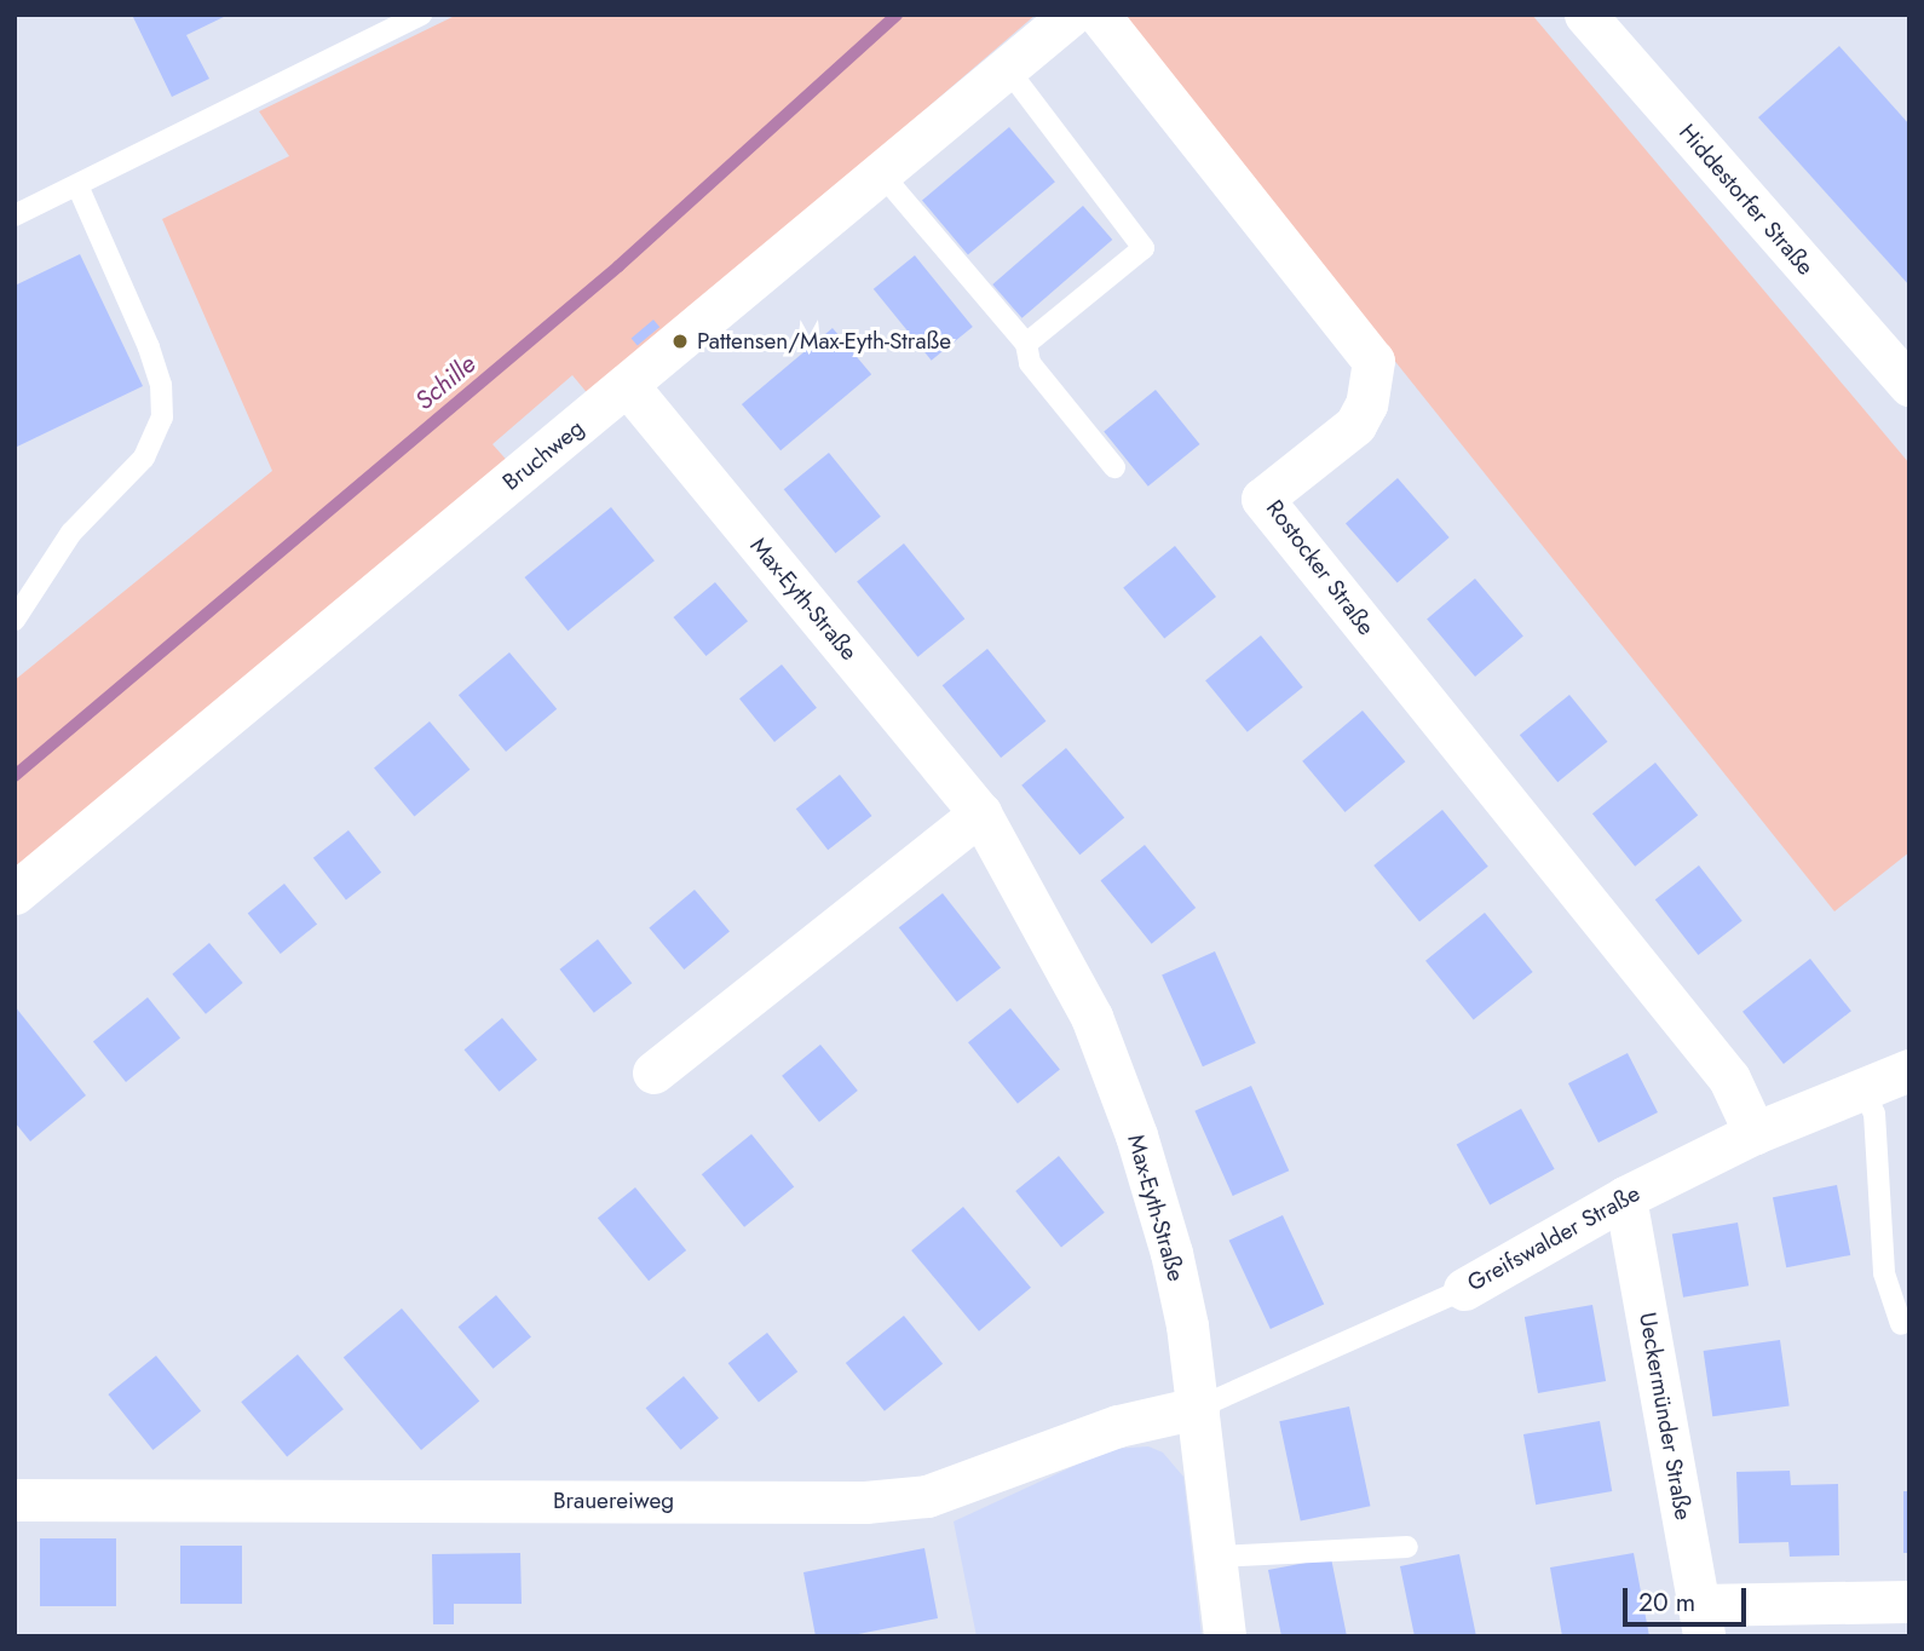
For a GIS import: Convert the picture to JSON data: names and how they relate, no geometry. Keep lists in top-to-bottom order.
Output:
{
  "streets": {
    "street": [
      "Hiddestorfer Straße",
      "Bruchweg",
      "Rostocker Straße",
      "Max-Eyth-Straße",
      "Greifswalder Straße",
      "Ueckermünder Straße",
      "Brauereiweg"
    ]
  },
  "crossings": [
    ["Bruchweg", "Max-Eyth-Straße"],
    ["Rostocker Straße", "Greifswalder Straße"],
    ["Max-Eyth-Straße", "Greifswalder Straße"],
    ["Max-Eyth-Straße", "Brauereiweg"],
    ["Greifswalder Straße", "Ueckermünder Straße"],
    ["Greifswalder Straße", "Brauereiweg"]
  ],
  "water": ["Schille"],
  "places": ["Pattensen/Max-Eyth-Straße"],
  "scale_bar": "20 m"
}
